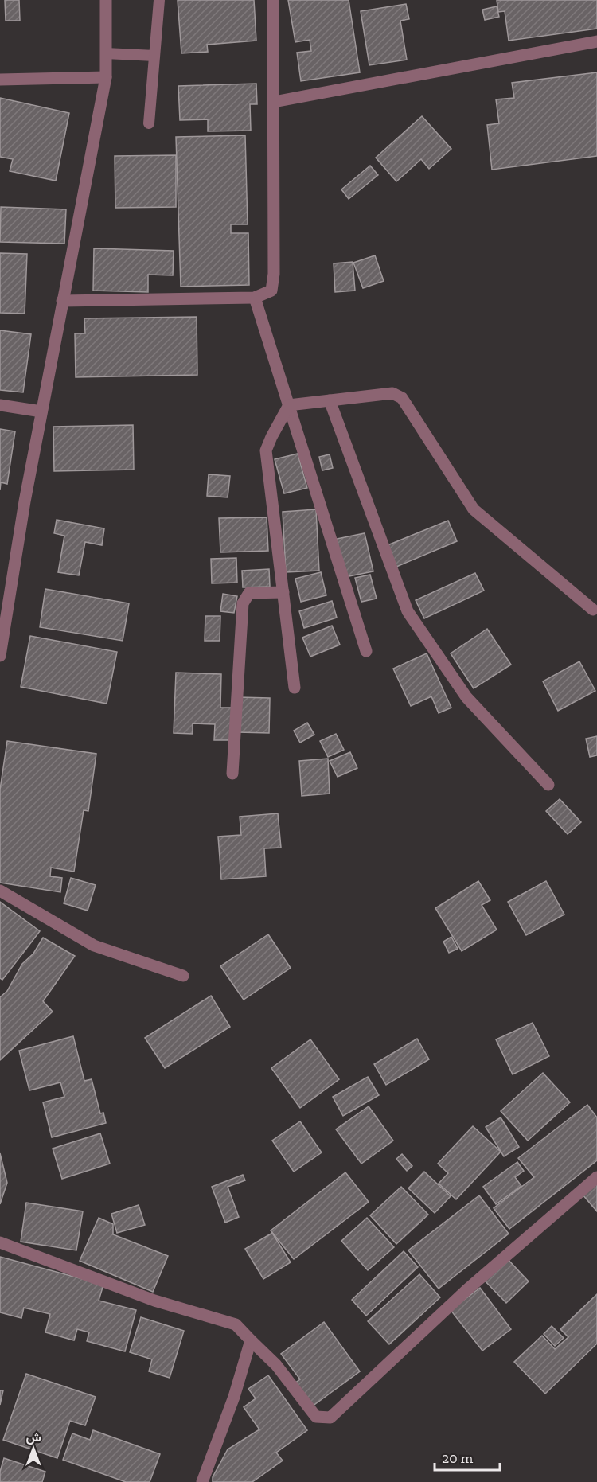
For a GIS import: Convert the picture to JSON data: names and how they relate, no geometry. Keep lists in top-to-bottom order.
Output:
{
  "scale_bar": "20 m",
  "north": "top"
}
